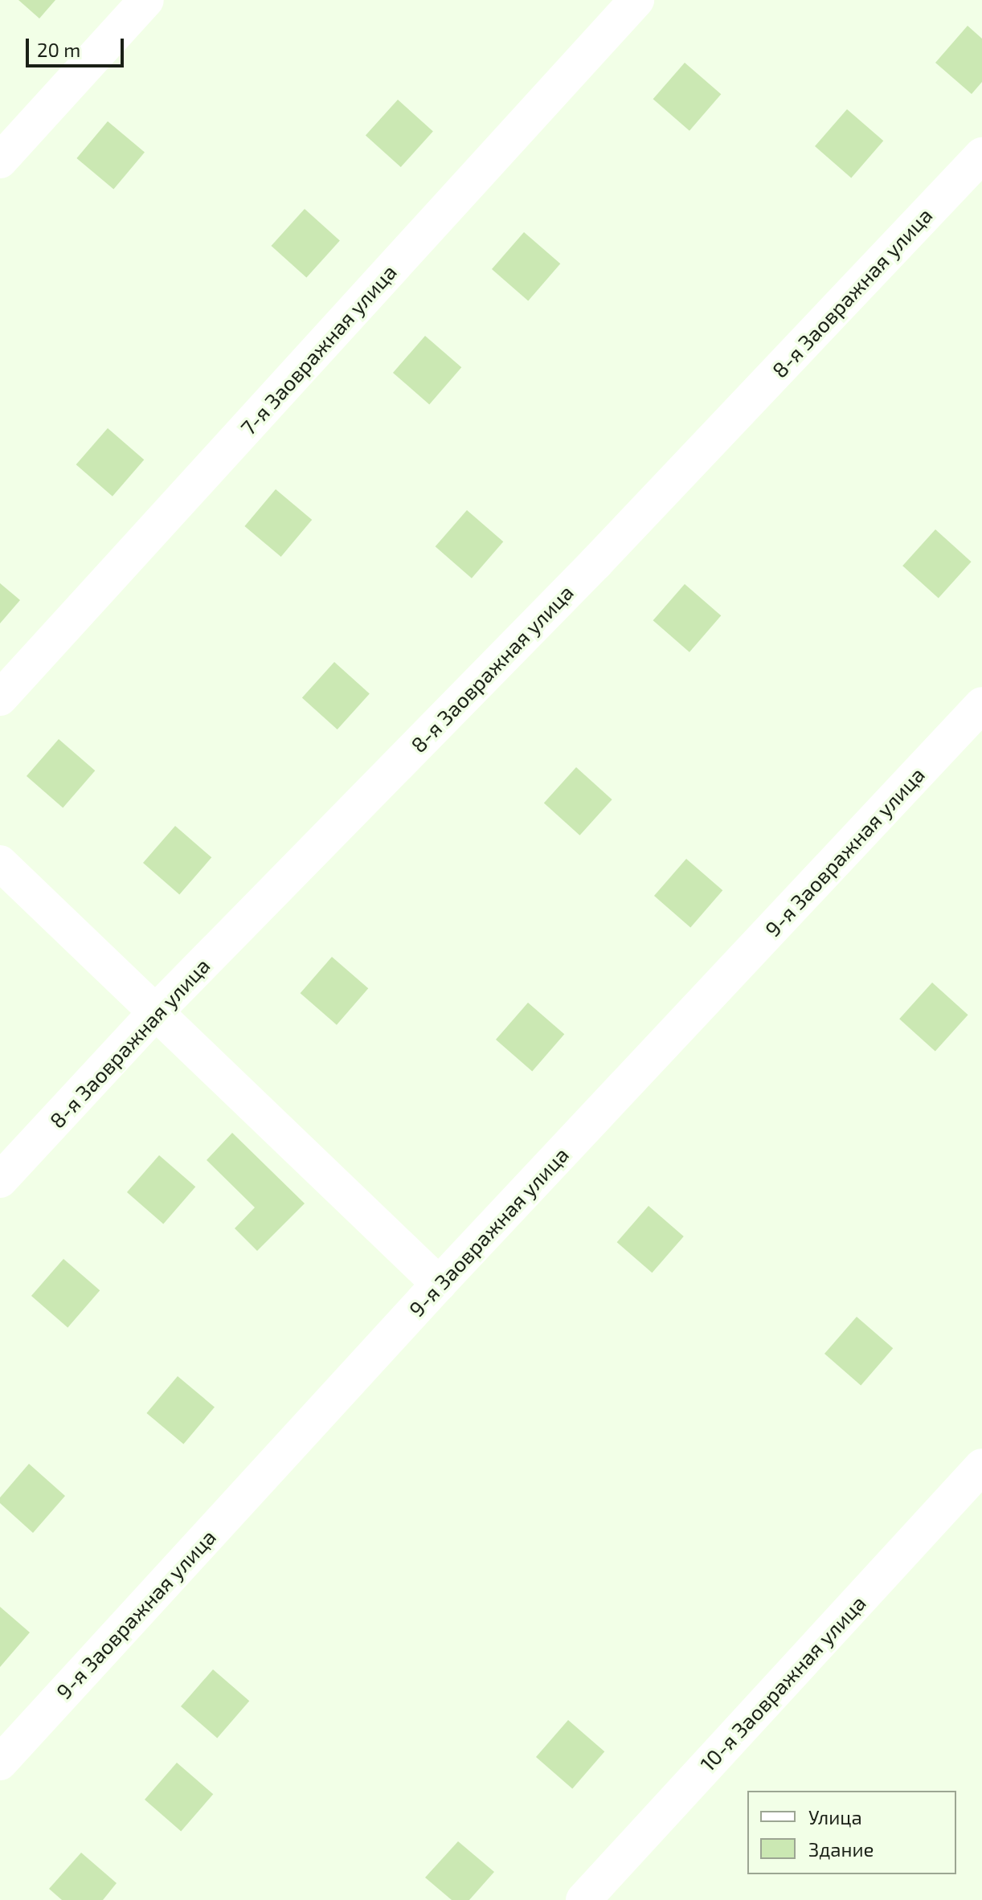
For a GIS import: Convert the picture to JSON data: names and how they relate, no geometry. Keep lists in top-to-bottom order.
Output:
{
  "streets": {
    "street": [
      "8-я Заовражная улица",
      "7-я Заовражная улица",
      "9-я Заовражная улица",
      "10-я Заовражная улица"
    ]
  },
  "legend": ["Улица", "Здание"],
  "scale_bar": "20 m"
}
